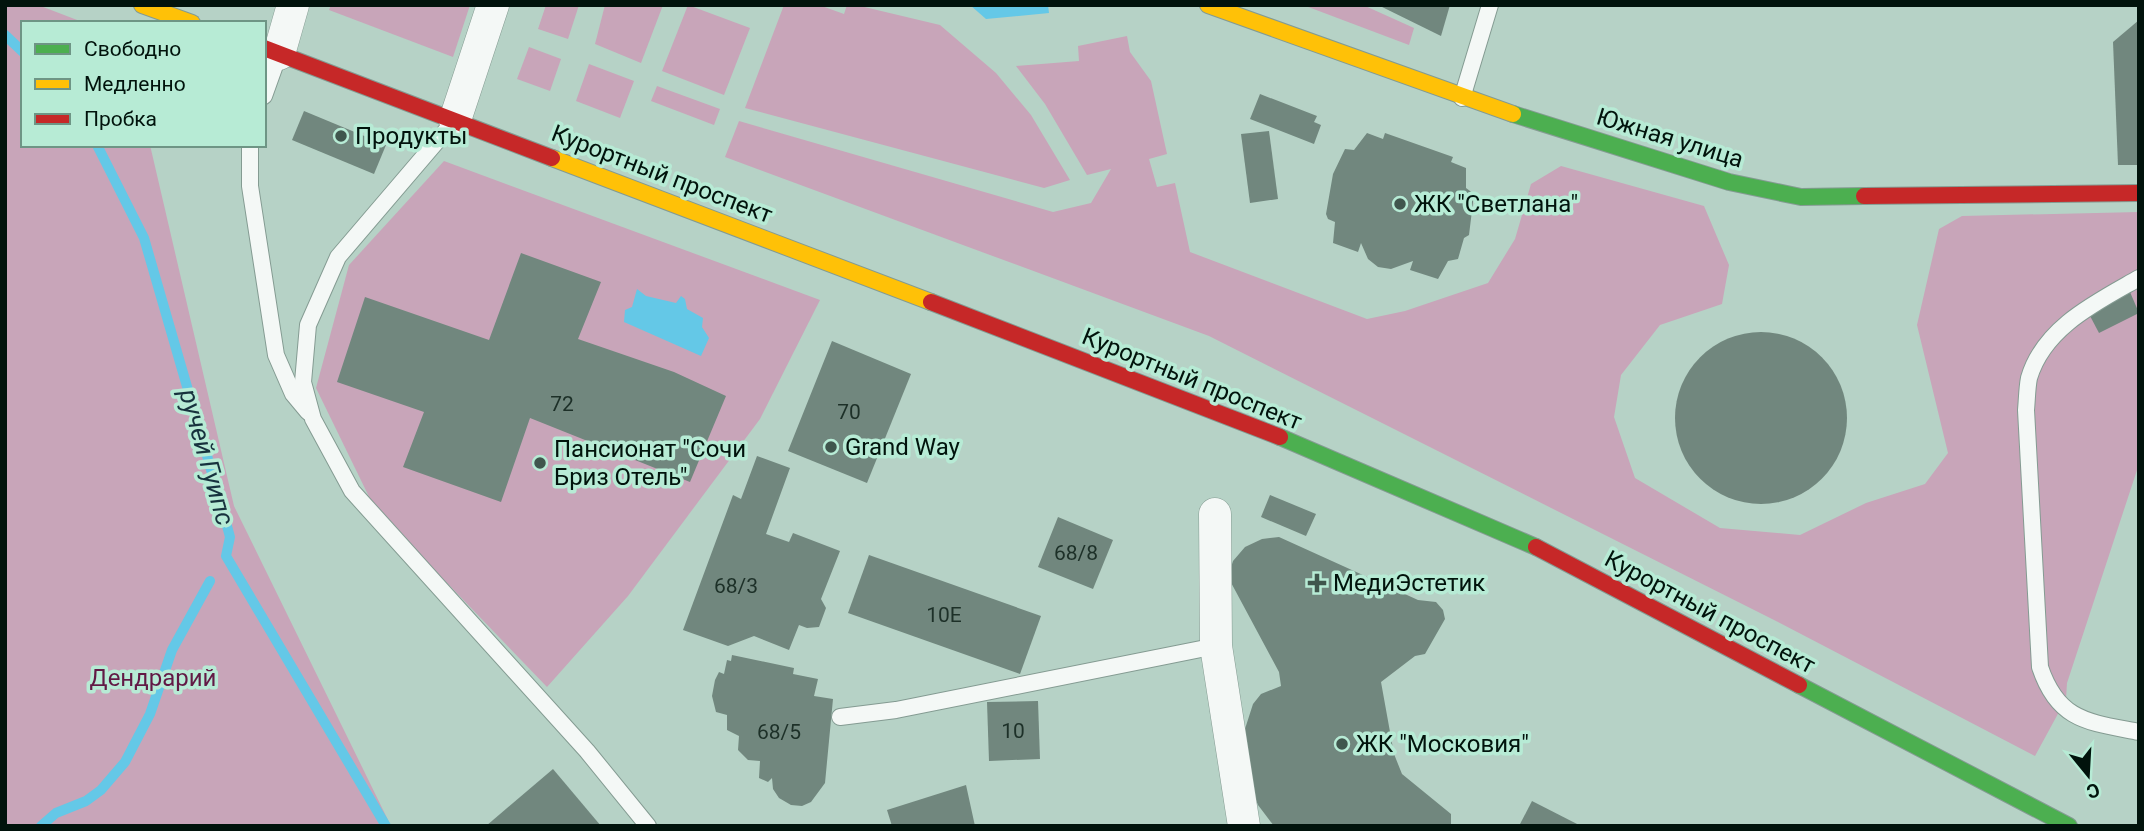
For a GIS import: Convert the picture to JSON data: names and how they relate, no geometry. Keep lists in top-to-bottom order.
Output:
{
  "streets": {
    "main road": ["Южная улица", "Курортный проспект"]
  },
  "water": ["ручей Гуипс"],
  "parks": ["Дендрарий"],
  "places": {
    "other": [
      "Продукты",
      "ЖК \"Светлана\"",
      "Grand Way",
      "Пансионат \"Сочи Бриз Отель\"",
      "ЖК \"Московия\""
    ],
    "health": ["МедиЭстетик"]
  },
  "house_numbers": [
    "72",
    "70",
    "68/8",
    "68/3",
    "10Е",
    "10",
    "68/5"
  ],
  "legend": ["Свободно", "Медленно", "Пробка"],
  "north": "bottom"
}
